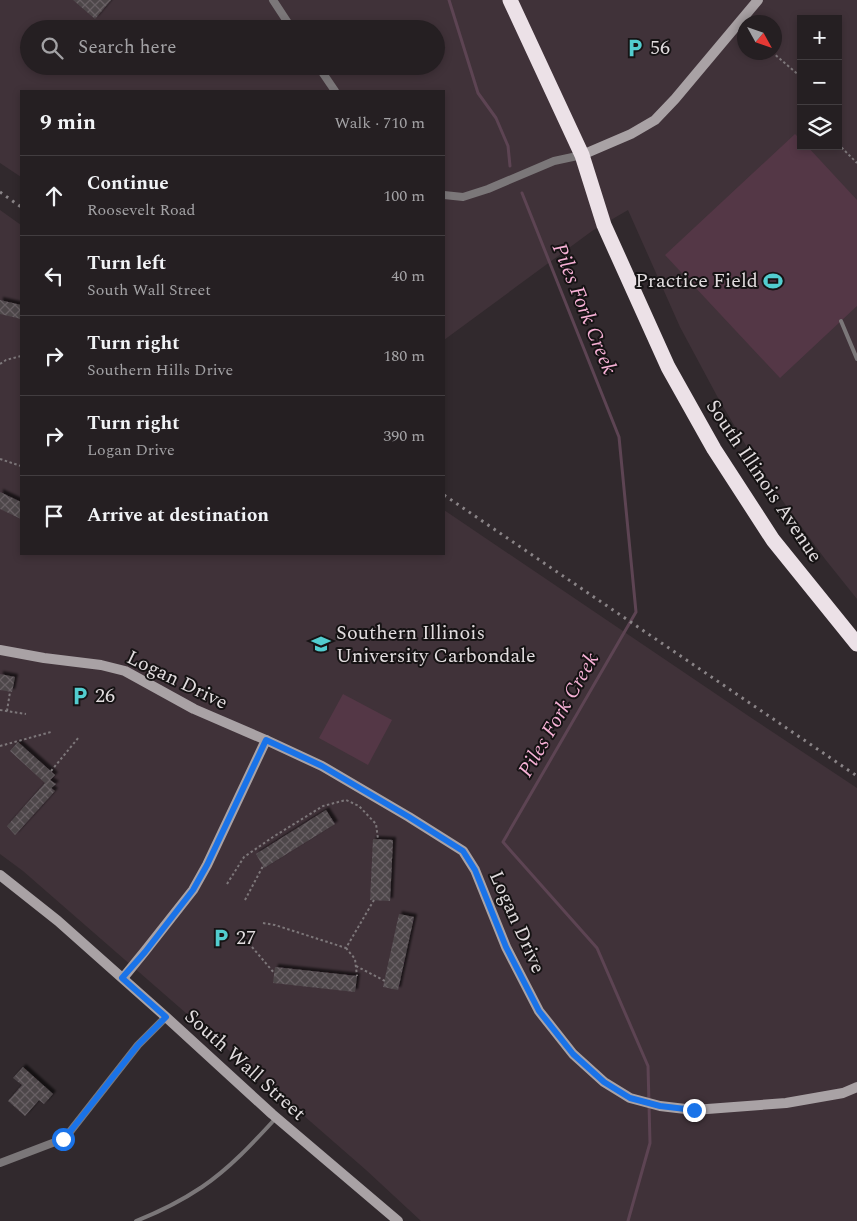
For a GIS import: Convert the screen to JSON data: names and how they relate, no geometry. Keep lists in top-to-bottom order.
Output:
{
  "streets": {
    "highway": ["South Illinois Avenue"],
    "street": ["Logan Drive", "South Wall Street"]
  },
  "water": ["Piles Fork Creek"],
  "places": {
    "parking": ["56", "26", "27"],
    "sports": ["Practice Field"],
    "school or university": ["Southern Illinois University Carbondale"]
  },
  "north": "bottom right",
  "page": {
    "map_buttons": ["+", "−"],
    "search": "Search here",
    "heading": ["9 min", "Walk · 710 m"],
    "list": [
      ["Continue", "Roosevelt Road", "100 m"],
      ["Turn left", "South Wall Street", "40 m"],
      ["Turn right", "Southern Hills Drive", "180 m"],
      ["Turn right", "Logan Drive", "390 m"],
      "Arrive at destination"
    ]
  }
}
